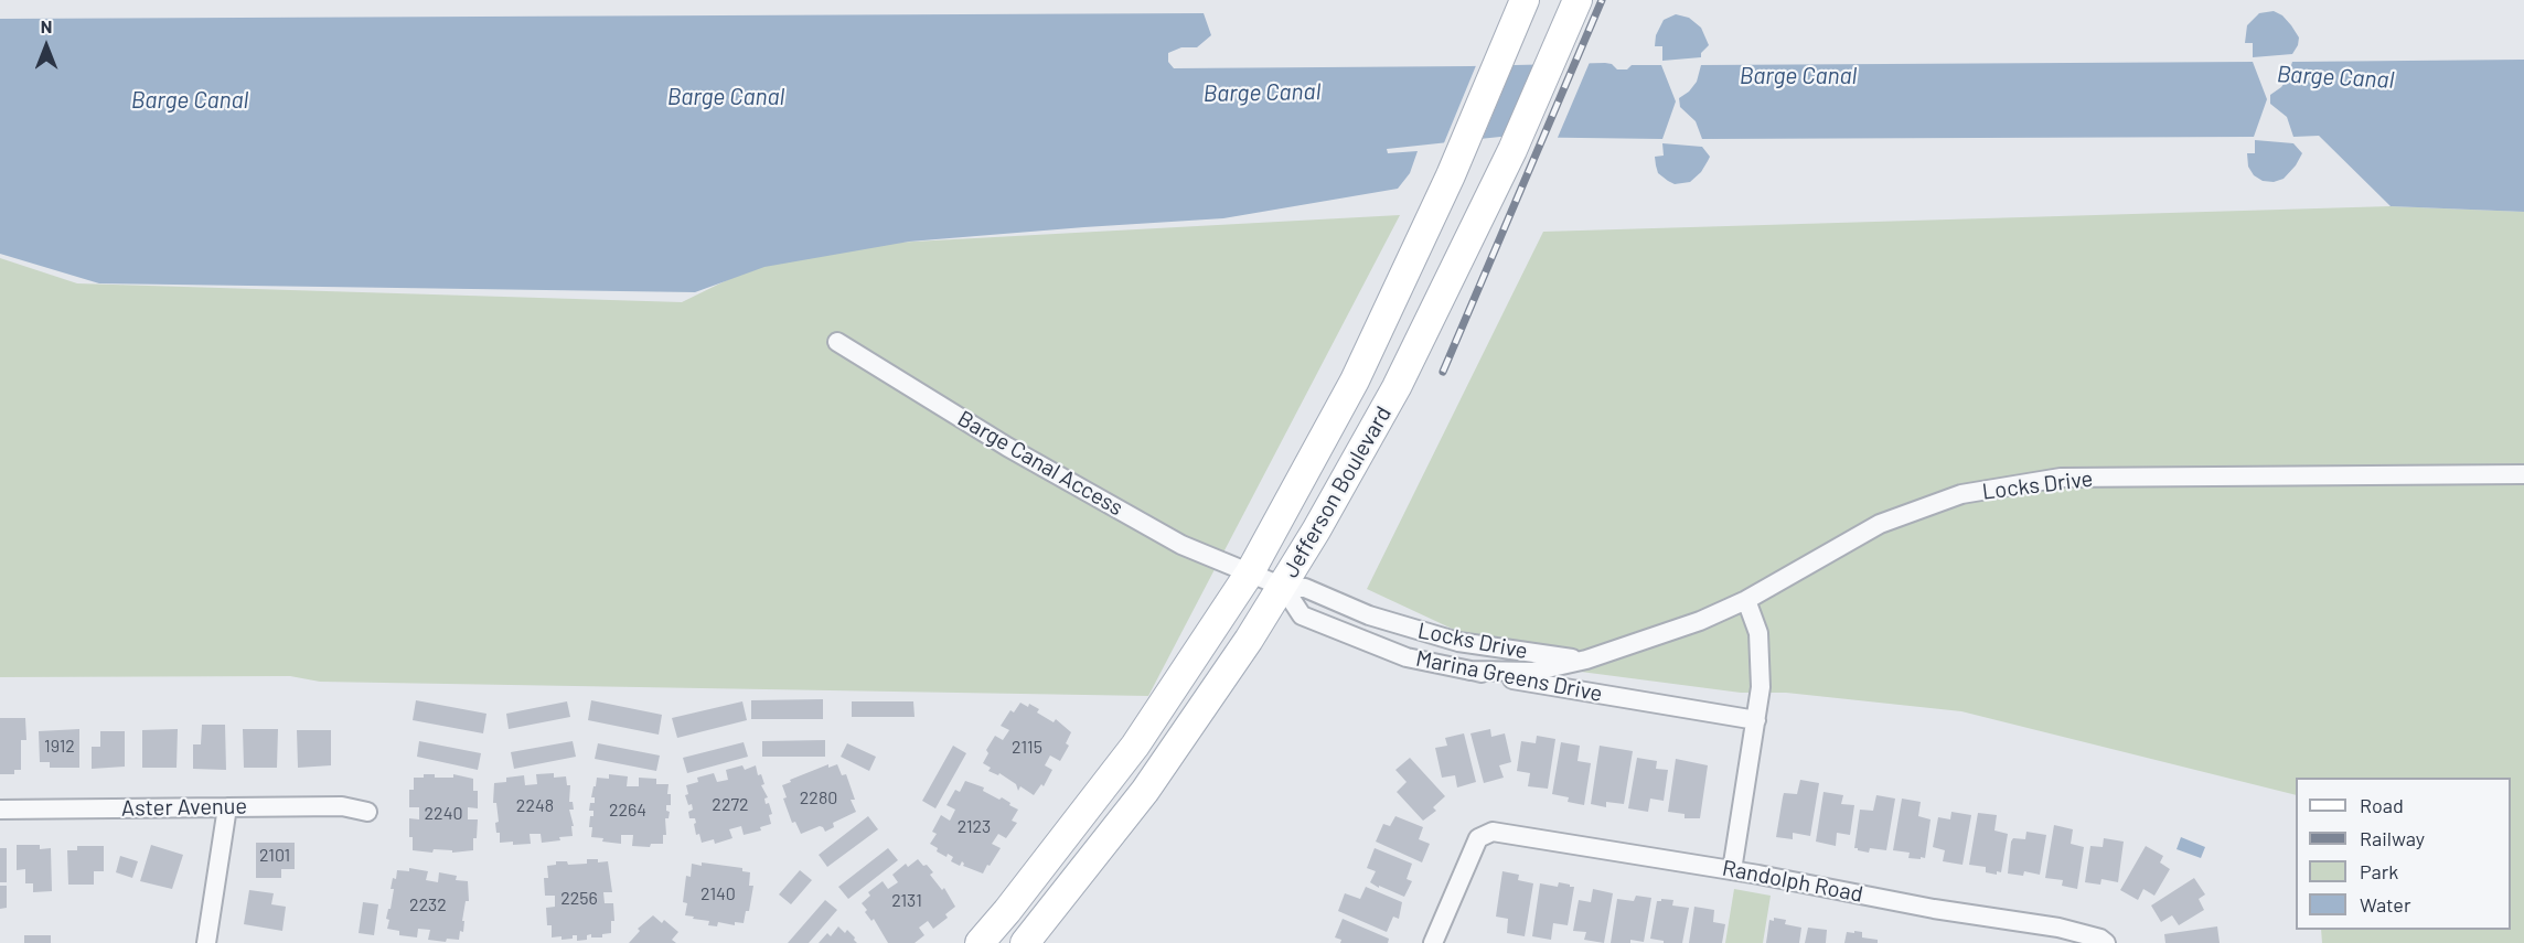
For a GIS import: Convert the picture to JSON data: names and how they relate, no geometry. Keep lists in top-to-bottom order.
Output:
{
  "streets": {
    "main road": ["Jefferson Boulevard"],
    "street": [
      "Barge Canal Access",
      "Locks Drive",
      "Marina Greens Drive",
      "Aster Avenue",
      "Randolph Road"
    ]
  },
  "crossings": [
    ["Barge Canal Access", "Locks Drive"],
    ["Barge Canal Access", "Jefferson Boulevard"],
    ["Locks Drive", "Jefferson Boulevard"],
    ["Locks Drive", "Marina Greens Drive"],
    ["Jefferson Boulevard", "Marina Greens Drive"]
  ],
  "water": ["Barge Canal"],
  "house_numbers": [
    "1912",
    "2115",
    "2280",
    "2272",
    "2248",
    "2264",
    "2240",
    "2123",
    "2101",
    "2140",
    "2256",
    "2131",
    "2232"
  ],
  "legend": [
    "Road",
    "Railway",
    "Park",
    "Water"
  ],
  "north": "top"
}
